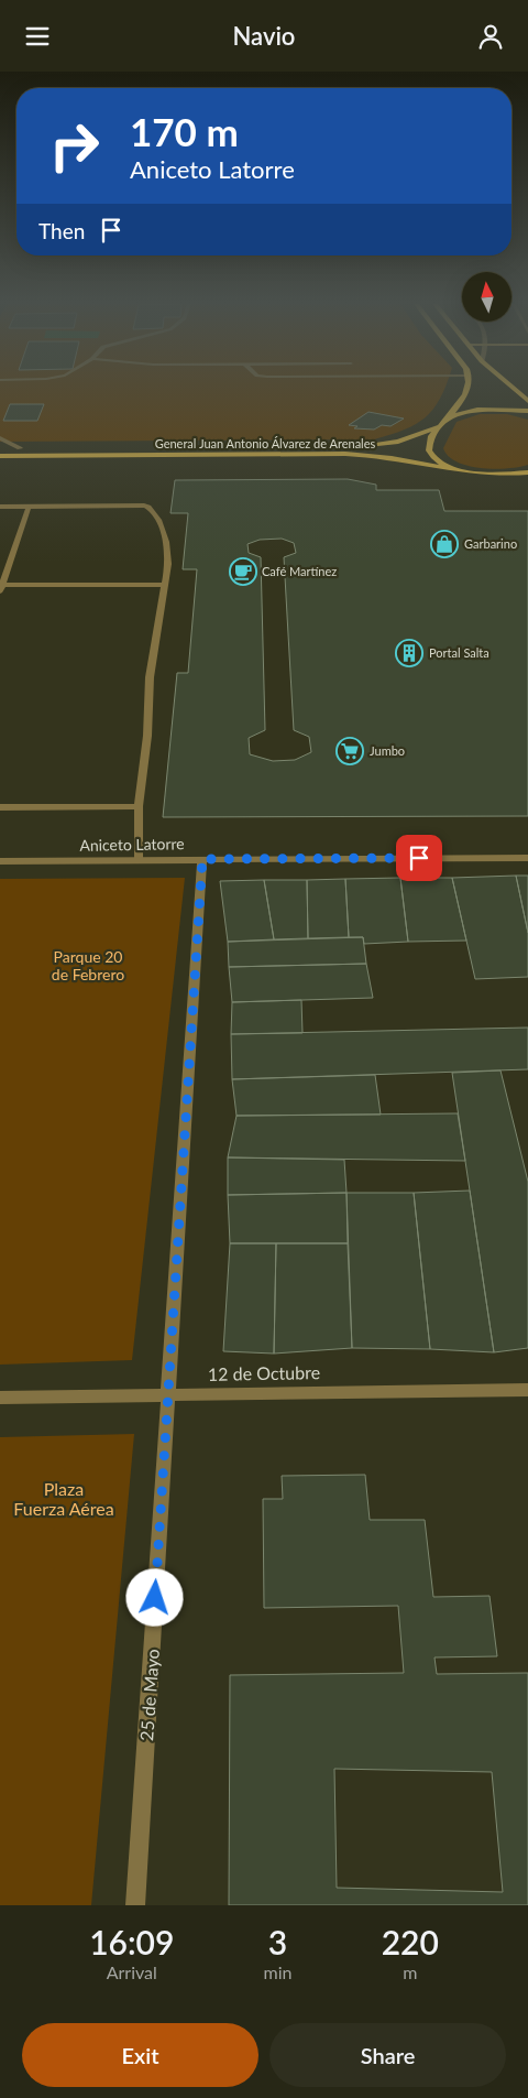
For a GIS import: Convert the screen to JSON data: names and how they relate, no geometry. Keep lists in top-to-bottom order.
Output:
{
  "streets": {
    "main road": ["General Juan Antonio Álvarez de Arenales"],
    "street": ["Aniceto Latorre", "12 de Octubre", "25 de Mayo"]
  },
  "crossings": [
    ["Aniceto Latorre", "25 de Mayo"],
    ["12 de Octubre", "25 de Mayo"]
  ],
  "parks": ["Parque 20 de Febrero", "Plaza Fuerza Aérea"],
  "places": {
    "shop": ["Garbarino"],
    "cafe": ["Café Martínez"],
    "building": ["Portal Salta"],
    "supermarket": ["Jumbo"]
  },
  "north": "top",
  "page": {
    "header": "Navio",
    "turn": ["170 m", "Aniceto Latorre"],
    "then": "Then",
    "eta": [
      "16:09",
      "Arrival",
      "3",
      "min",
      "220",
      "m"
    ],
    "buttons": ["Exit", "Share"]
  }
}
